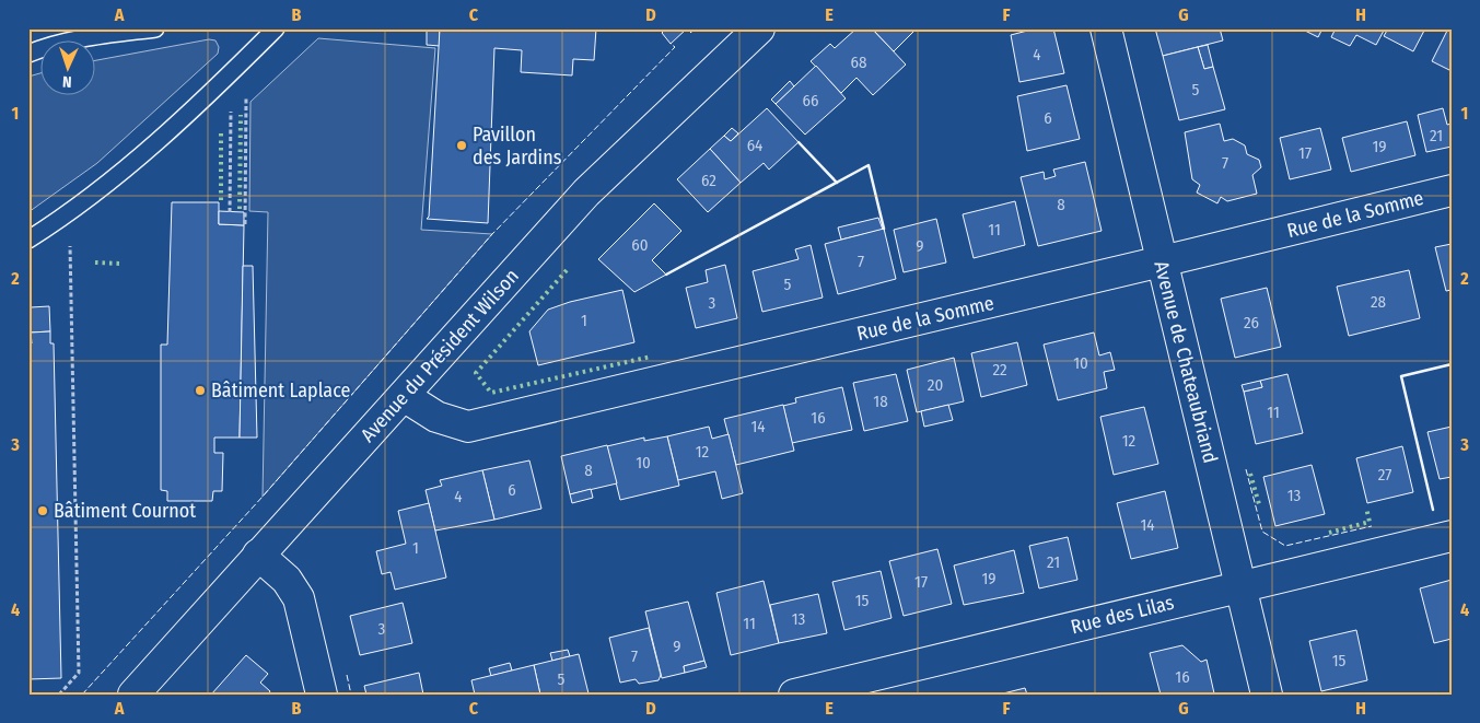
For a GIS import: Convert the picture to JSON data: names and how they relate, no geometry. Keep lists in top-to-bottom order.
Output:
{
  "streets": {
    "street": [
      "Rue de la Somme",
      "Avenue du Président Wilson",
      "Avenue de Chateaubriand",
      "Rue des Lilas"
    ]
  },
  "crossings": [
    ["Rue de la Somme", "Avenue du Président Wilson"],
    ["Rue de la Somme", "Avenue de Chateaubriand"],
    ["Avenue de Chateaubriand", "Rue des Lilas"]
  ],
  "places": ["Pavillon des Jardins", "Bâtiment Laplace", "Bâtiment Cournot"],
  "house_numbers": [
    "4",
    "68",
    "5",
    "66",
    "6",
    "21",
    "64",
    "19",
    "17",
    "7",
    "62",
    "8",
    "11",
    "60",
    "9",
    "7",
    "5",
    "28",
    "3",
    "1",
    "26",
    "10",
    "22",
    "20",
    "18",
    "11",
    "16",
    "14",
    "12",
    "12",
    "10",
    "8",
    "27",
    "6",
    "13",
    "4",
    "14",
    "1",
    "21",
    "19",
    "17",
    "15",
    "13",
    "11",
    "3",
    "9",
    "7",
    "15",
    "16",
    "5"
  ],
  "north": "bottom",
  "grid": {
    "columns": [
      "A",
      "B",
      "C",
      "D",
      "E",
      "F",
      "G",
      "H"
    ],
    "rows": [
      "1",
      "2",
      "3",
      "4"
    ]
  }
}
